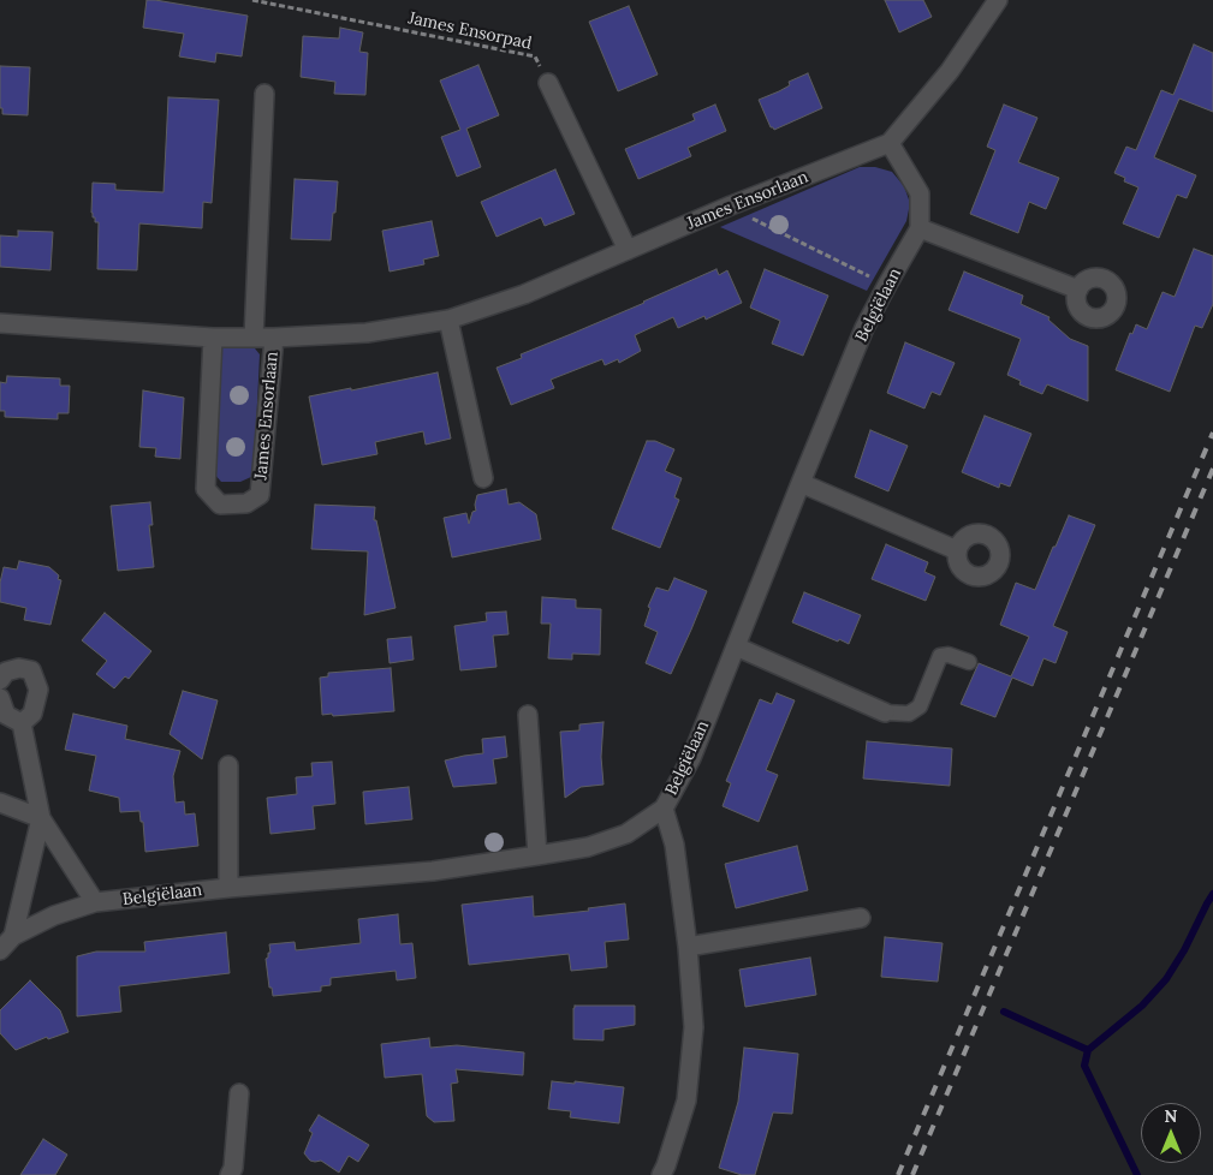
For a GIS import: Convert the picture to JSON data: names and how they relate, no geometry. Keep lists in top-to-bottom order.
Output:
{
  "streets": {
    "street": ["James Ensorlaan", "Belgiëlaan"],
    "path": ["James Ensorpad"]
  },
  "crossings": [
    ["James Ensorlaan", "Belgiëlaan"]
  ],
  "north": "top"
}
